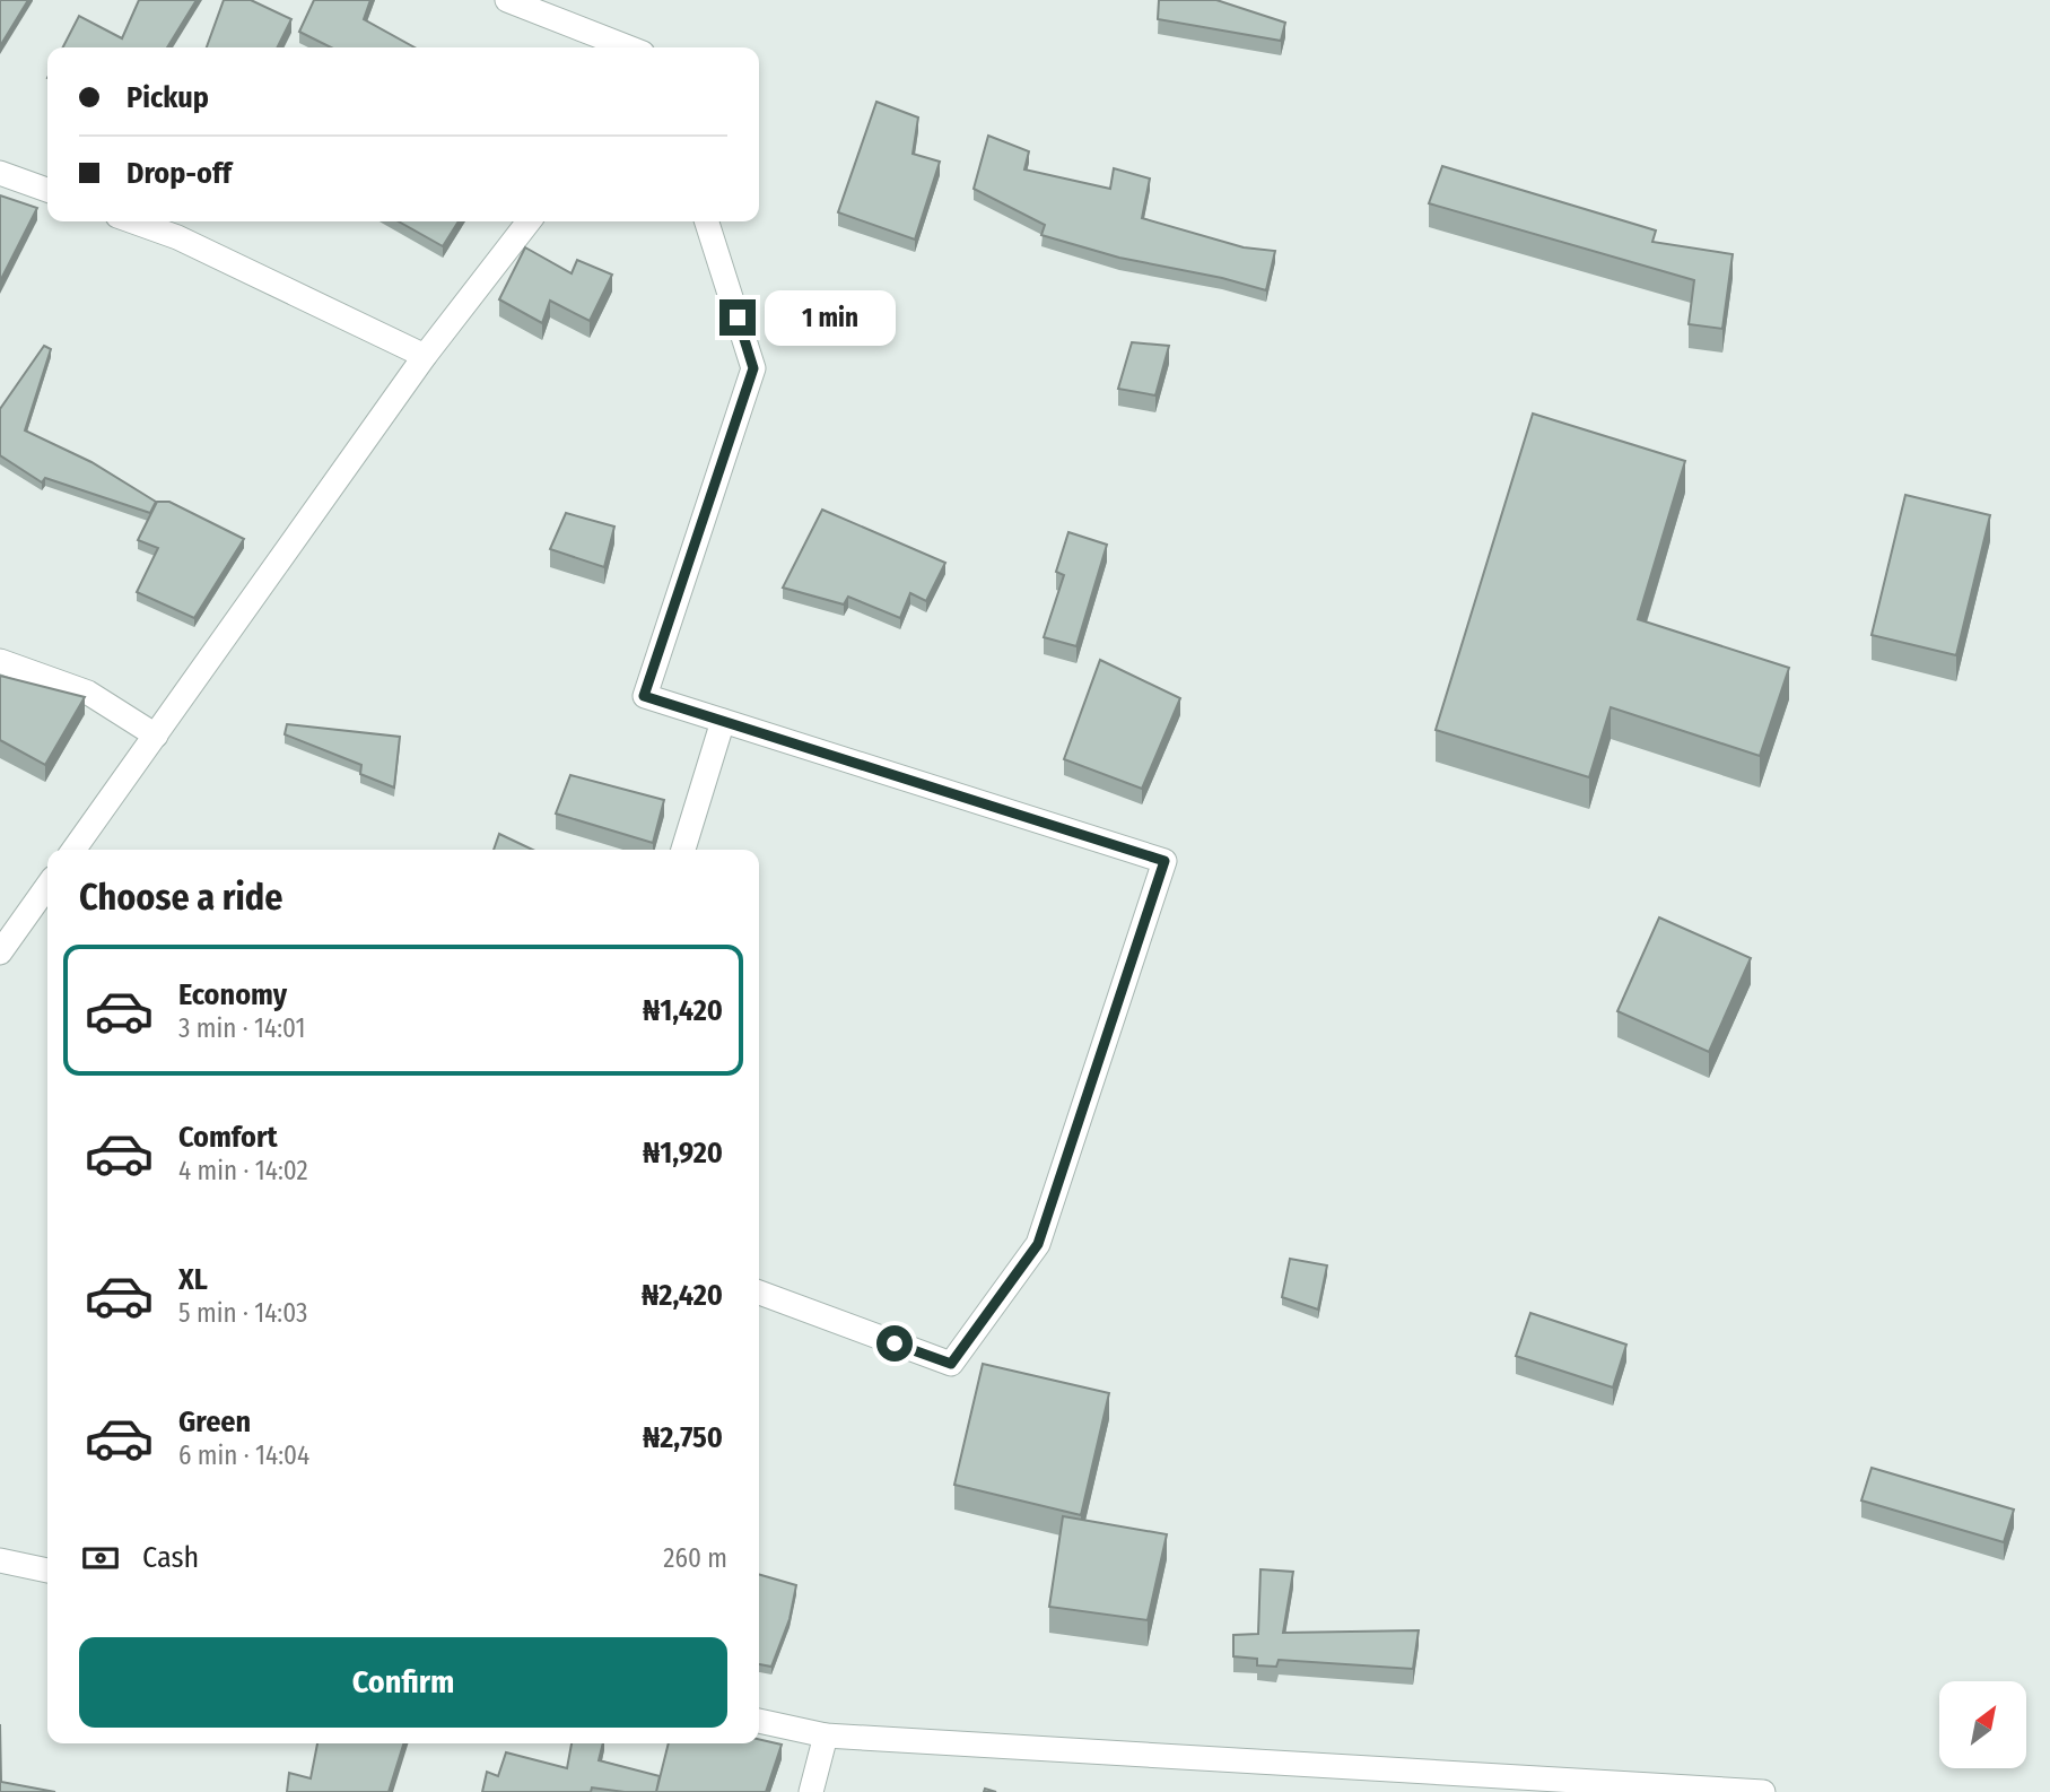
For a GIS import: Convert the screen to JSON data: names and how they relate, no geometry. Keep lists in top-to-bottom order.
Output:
{
  "north": "top right",
  "page": {
    "banner": ["Pickup", "Drop-off"],
    "bubble": "1 min",
    "heading": "Choose a ride",
    "list": [
      {
        "name": "Economy",
        "note": "3 min · 14:01",
        "value": "₦1,420"
      },
      {
        "name": "Comfort",
        "note": "4 min · 14:02",
        "value": "₦1,920"
      },
      {
        "name": "XL",
        "note": "5 min · 14:03",
        "value": "₦2,420"
      },
      {
        "name": "Green",
        "note": "6 min · 14:04",
        "value": "₦2,750"
      }
    ],
    "pay": ["Cash", "260 m"],
    "buttons": "Confirm"
  }
}
